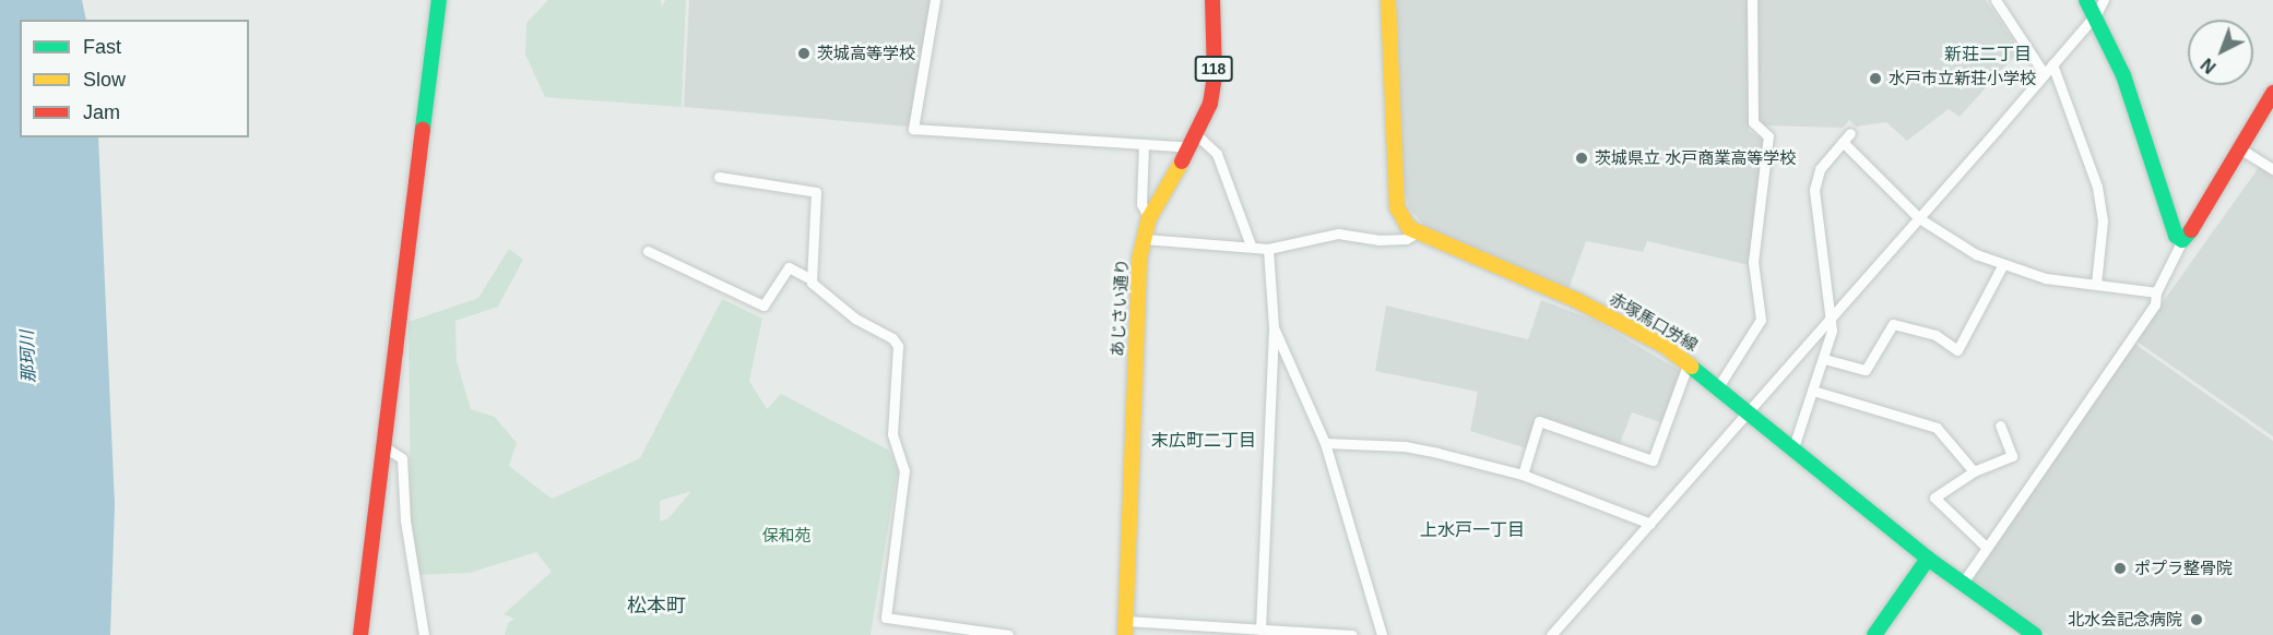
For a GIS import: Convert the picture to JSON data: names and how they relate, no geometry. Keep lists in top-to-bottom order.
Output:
{
  "streets": {
    "main road": ["118", "あじさい通り", "赤塚馬口労線"]
  },
  "districts": [
    "新荘二丁目",
    "末広町二丁目",
    "上水戸一丁目",
    "松本町"
  ],
  "water": ["那珂川"],
  "parks": ["保和苑"],
  "places": [
    "茨城高等学校",
    "水戸市立新荘小学校",
    "茨城県立 水戸商業高等学校",
    "ポプラ整骨院",
    "北水会記念病院"
  ],
  "legend": ["Fast", "Slow", "Jam"],
  "north": "bottom left"
}
